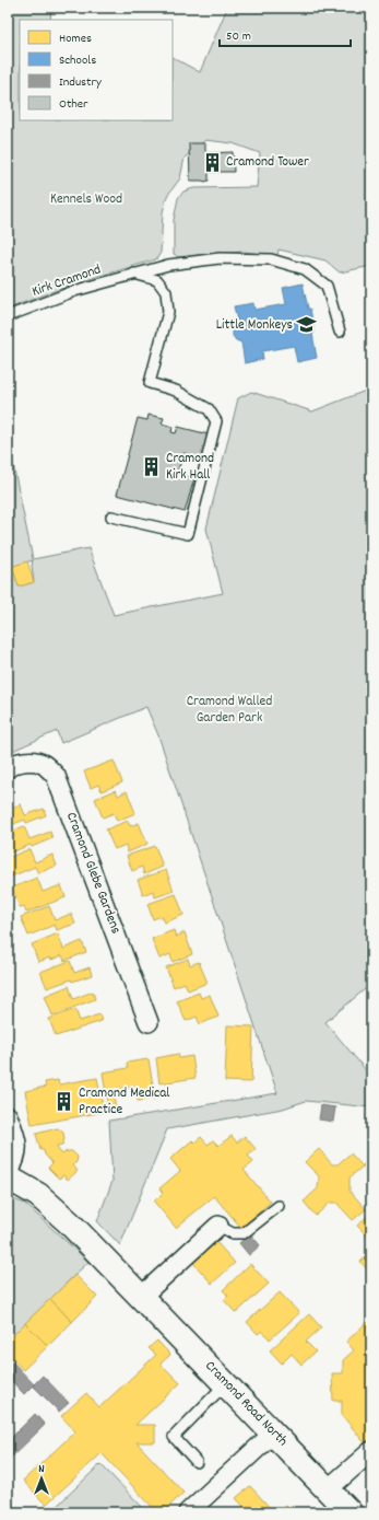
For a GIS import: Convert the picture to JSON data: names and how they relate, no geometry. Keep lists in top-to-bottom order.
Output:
{
  "streets": {
    "street": ["Cramond Glebe Gardens", "Cramond Road North"],
    "lane": ["Kirk Cramond"]
  },
  "parks": ["Kennels Wood", "Cramond Walled Garden Park"],
  "places": {
    "building": ["Cramond Tower", "Cramond Kirk Hall", "Cramond Medical Practice"],
    "school or university": ["Little Monkeys"]
  },
  "legend": [
    "Homes",
    "Schools",
    "Industry",
    "Other"
  ],
  "scale_bar": "50 m",
  "north": "top"
}
